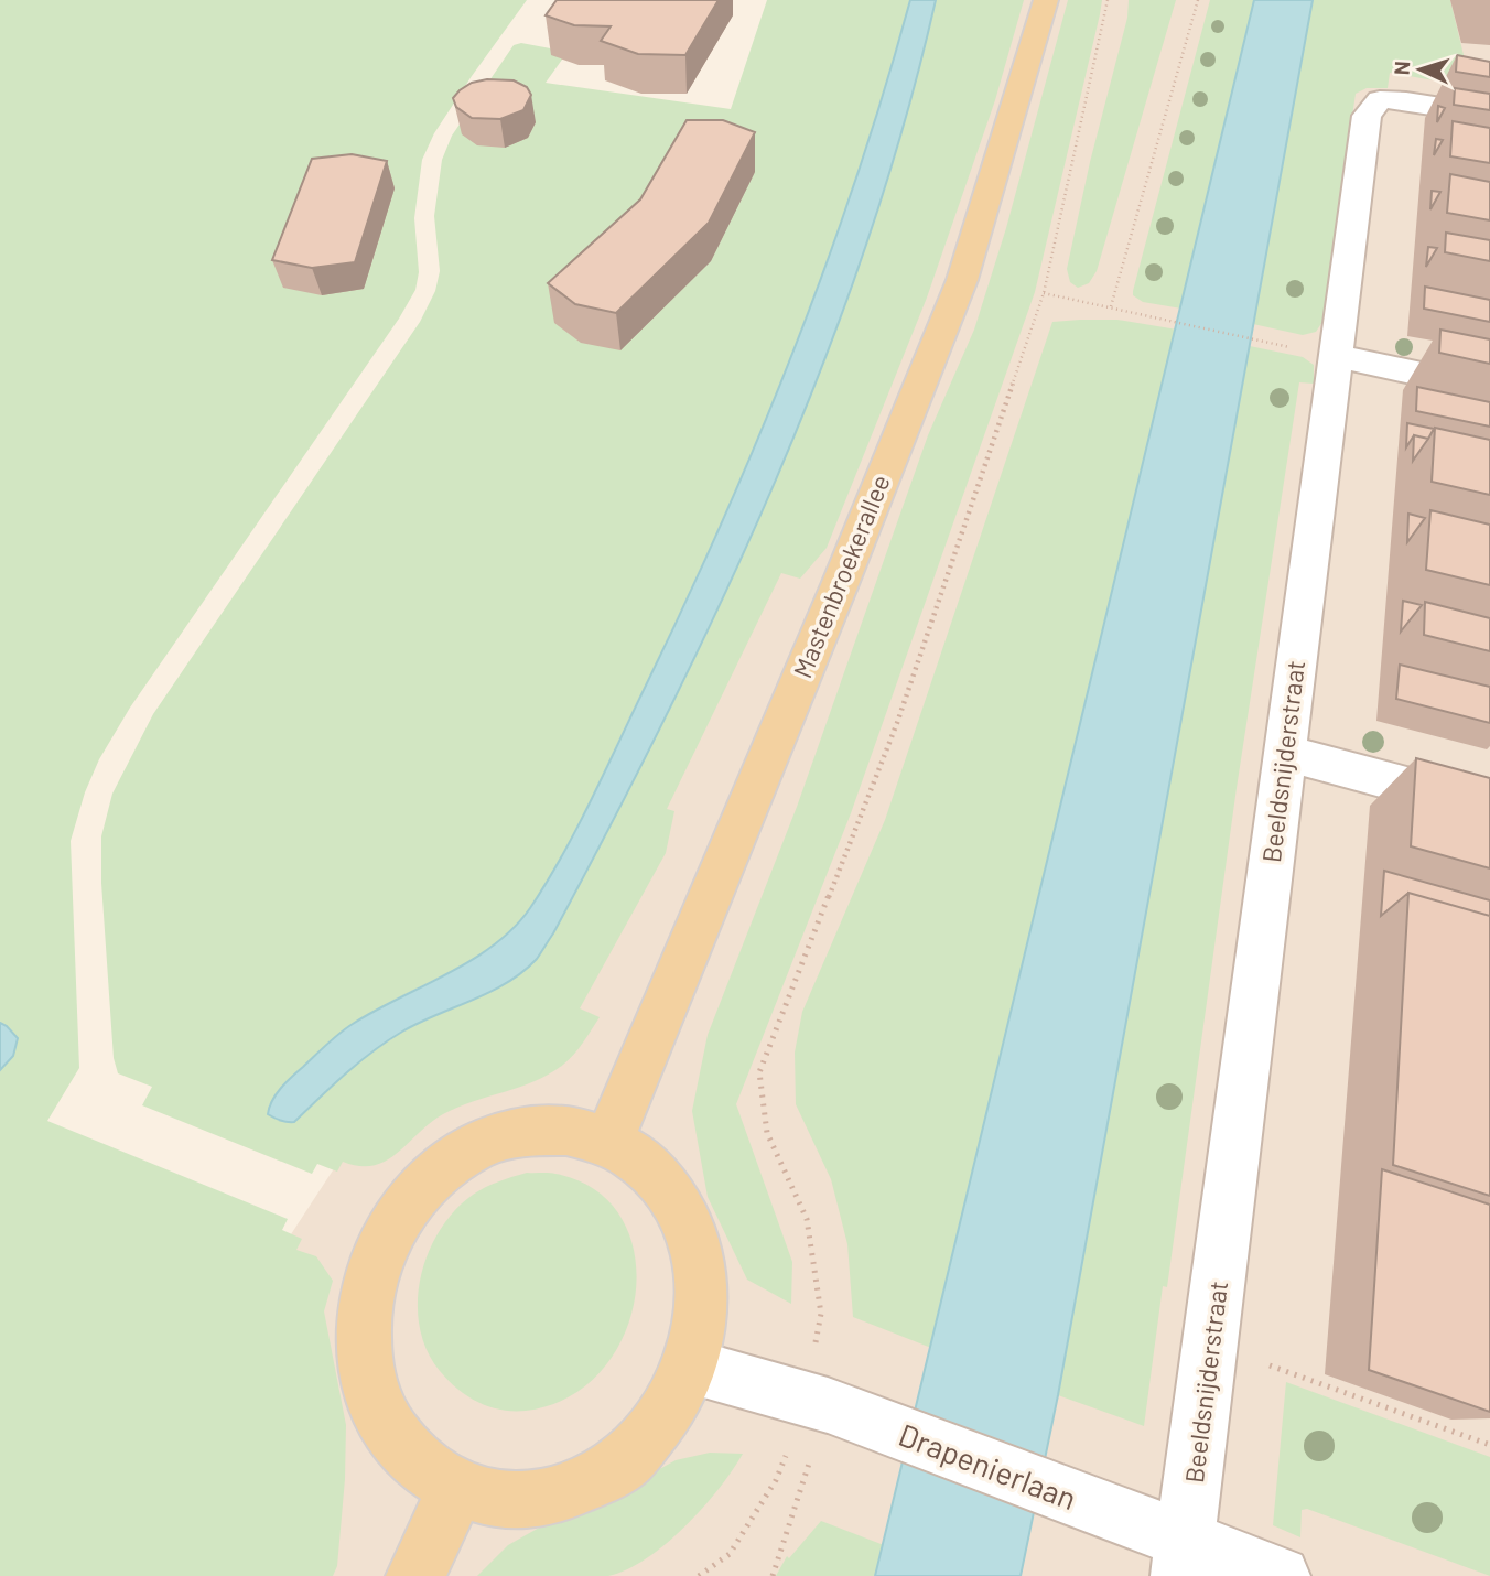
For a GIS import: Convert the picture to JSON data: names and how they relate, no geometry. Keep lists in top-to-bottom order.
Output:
{
  "streets": {
    "main road": ["Mastenbroekerallee"],
    "street": ["Beeldsnijderstraat", "Drapenierlaan"]
  },
  "crossings": [
    ["Beeldsnijderstraat", "Drapenierlaan"]
  ],
  "north": "left"
}
